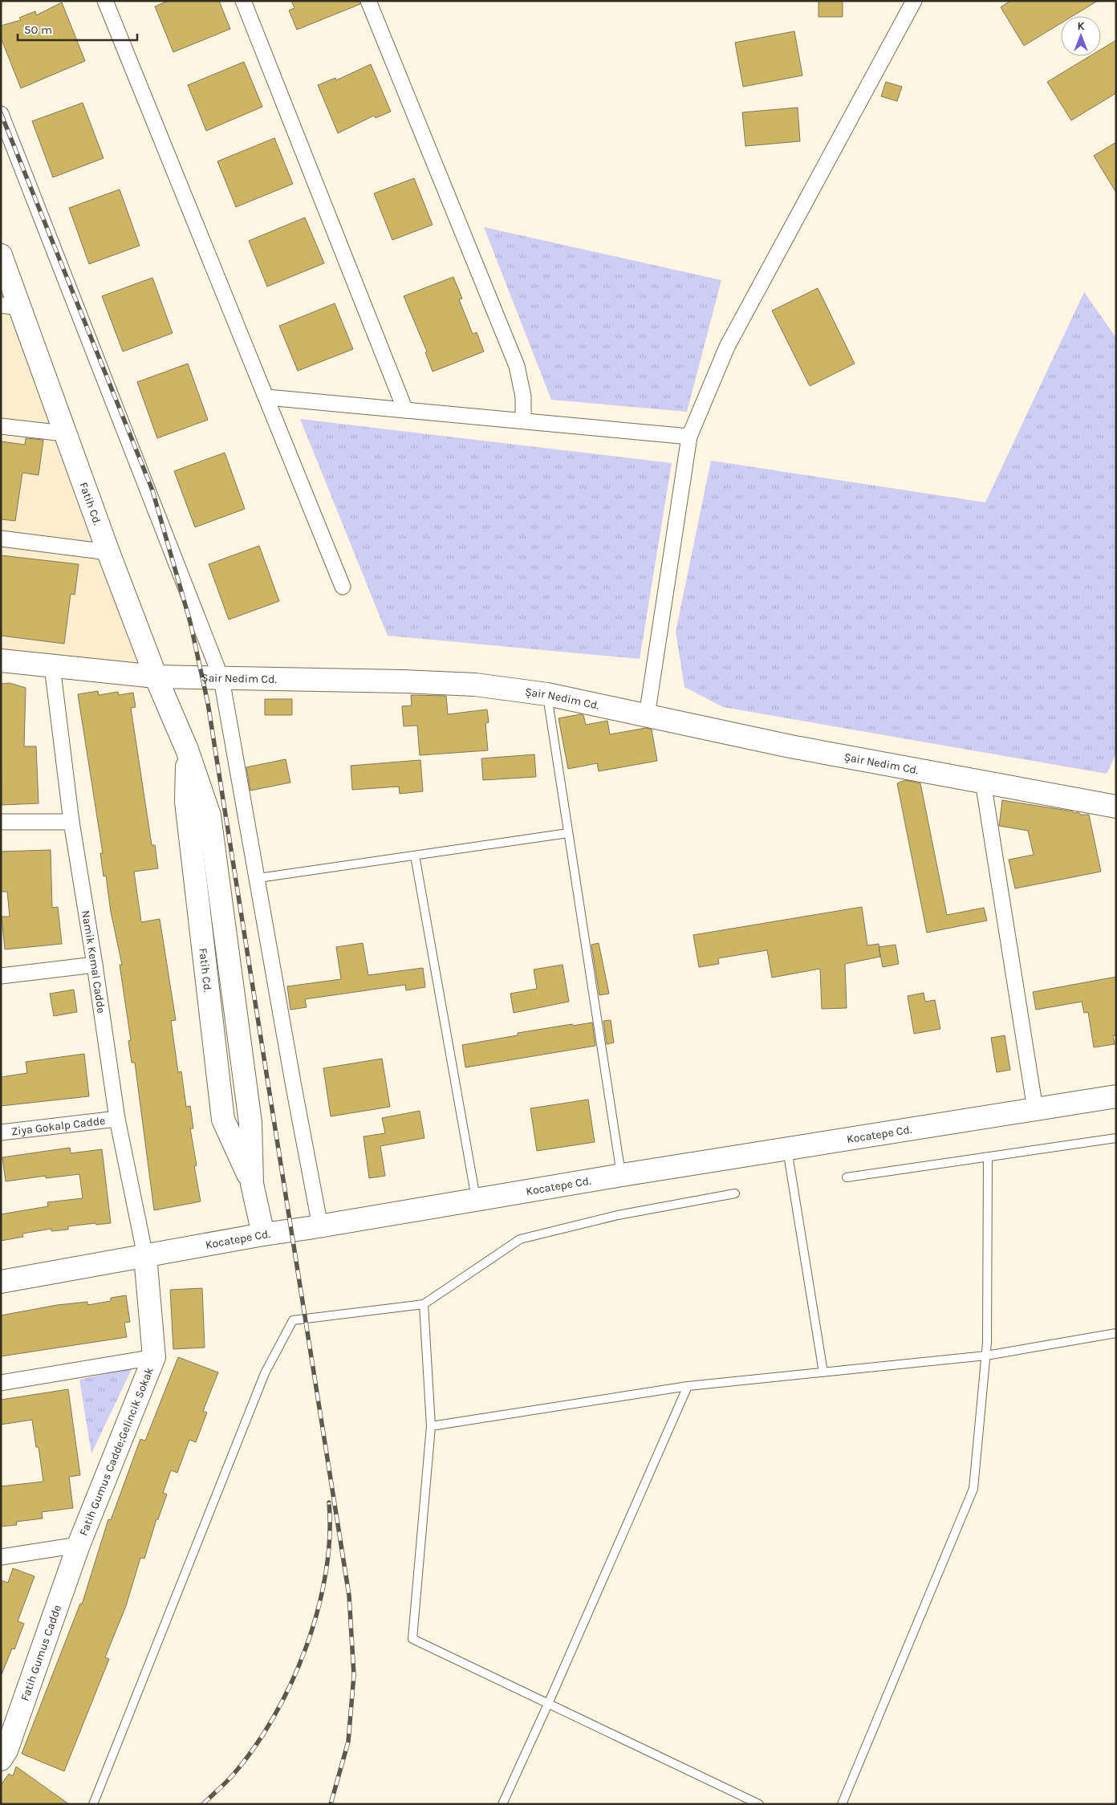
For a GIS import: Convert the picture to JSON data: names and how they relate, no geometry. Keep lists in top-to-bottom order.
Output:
{
  "streets": {
    "street": [
      "Fatih Cd.",
      "Şair Nedim Cd.",
      "Namik Kemal Cadde",
      "Ziya Gokalp Cadde",
      "Kocatepe Cd.",
      "Fatih Gumus Cadde;Gelincik Sokak",
      "Fatih Gumus Cadde"
    ]
  },
  "crossings": [
    ["Fatih Cd.", "Şair Nedim Cd."],
    ["Fatih Cd.", "Kocatepe Cd."],
    ["Şair Nedim Cd.", "Namik Kemal Cadde"],
    ["Namik Kemal Cadde", "Ziya Gokalp Cadde"],
    ["Namik Kemal Cadde", "Kocatepe Cd."],
    ["Namik Kemal Cadde", "Fatih Gumus Cadde;Gelincik Sokak"],
    ["Kocatepe Cd.", "Fatih Gumus Cadde;Gelincik Sokak"],
    ["Fatih Gumus Cadde;Gelincik Sokak", "Fatih Gumus Cadde"]
  ],
  "scale_bar": "50 m",
  "north": "top"
}
